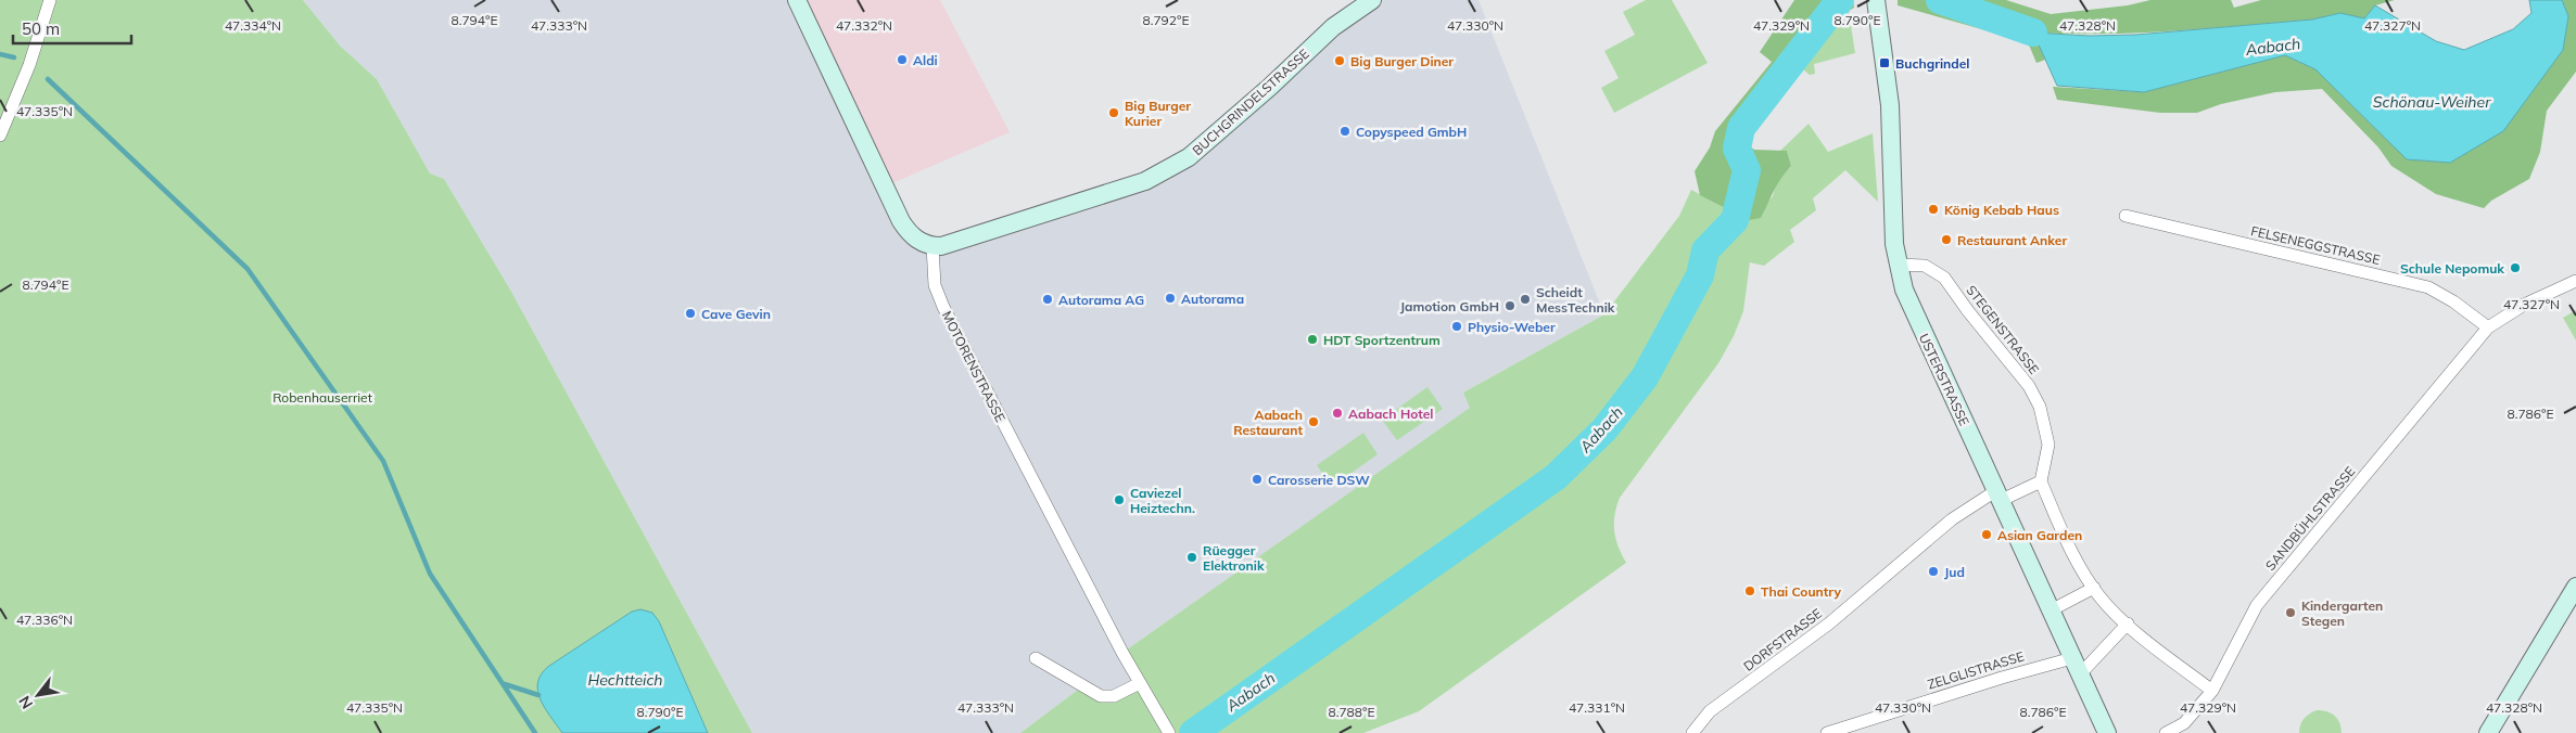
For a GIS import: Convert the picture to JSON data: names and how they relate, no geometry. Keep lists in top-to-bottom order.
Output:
{
  "streets": {
    "street": [
      "BUCHGRINDELSTRASSE",
      "FELSENEGGSTRASSE",
      "STEGENSTRASSE",
      "MOTORENSTRASSE",
      "USTERSTRASSE",
      "SANDBÜHLSTRASSE",
      "DORFSTRASSE",
      "ZELGLISTRASSE"
    ]
  },
  "crossings": [
    ["BUCHGRINDELSTRASSE", "MOTORENSTRASSE"],
    ["FELSENEGGSTRASSE", "SANDBÜHLSTRASSE"],
    ["STEGENSTRASSE", "USTERSTRASSE"],
    ["USTERSTRASSE", "DORFSTRASSE"],
    ["USTERSTRASSE", "ZELGLISTRASSE"]
  ],
  "water": ["Aabach", "Schönau-Weiher", "Hechtteich"],
  "parks": ["Robenhauserriet"],
  "places": {
    "other": [
      "Aldi",
      "Big Burger Diner",
      "Big Burger Kurier",
      "Copyspeed GmbH",
      "König Kebab Haus",
      "Restaurant Anker",
      "Schule Nepomuk",
      "Autorama",
      "Autorama AG",
      "Scheidt MessTechnik",
      "Jamotion GmbH",
      "Cave Gevin",
      "Physio-Weber",
      "HDT Sportzentrum",
      "Aabach Hotel",
      "Aabach Restaurant",
      "Carosserie DSW",
      "Caviezel Heiztechn.",
      "Asian Garden",
      "Rüegger Elektronik",
      "Jud",
      "Thai Country",
      "Kindergarten Stegen"
    ],
    "transit": ["Buchgrindel"]
  },
  "scale_bar": "50 m",
  "north": "bottom left",
  "coordinates": [
    "8.794°E",
    "8.792°E",
    "8.790°E",
    "47.334°N",
    "47.333°N",
    "47.332°N",
    "47.330°N",
    "47.329°N",
    "47.328°N",
    "47.327°N",
    "47.335°N",
    "8.786°E",
    "47.336°N",
    "47.331°N",
    "8.788°E"
  ]
}
